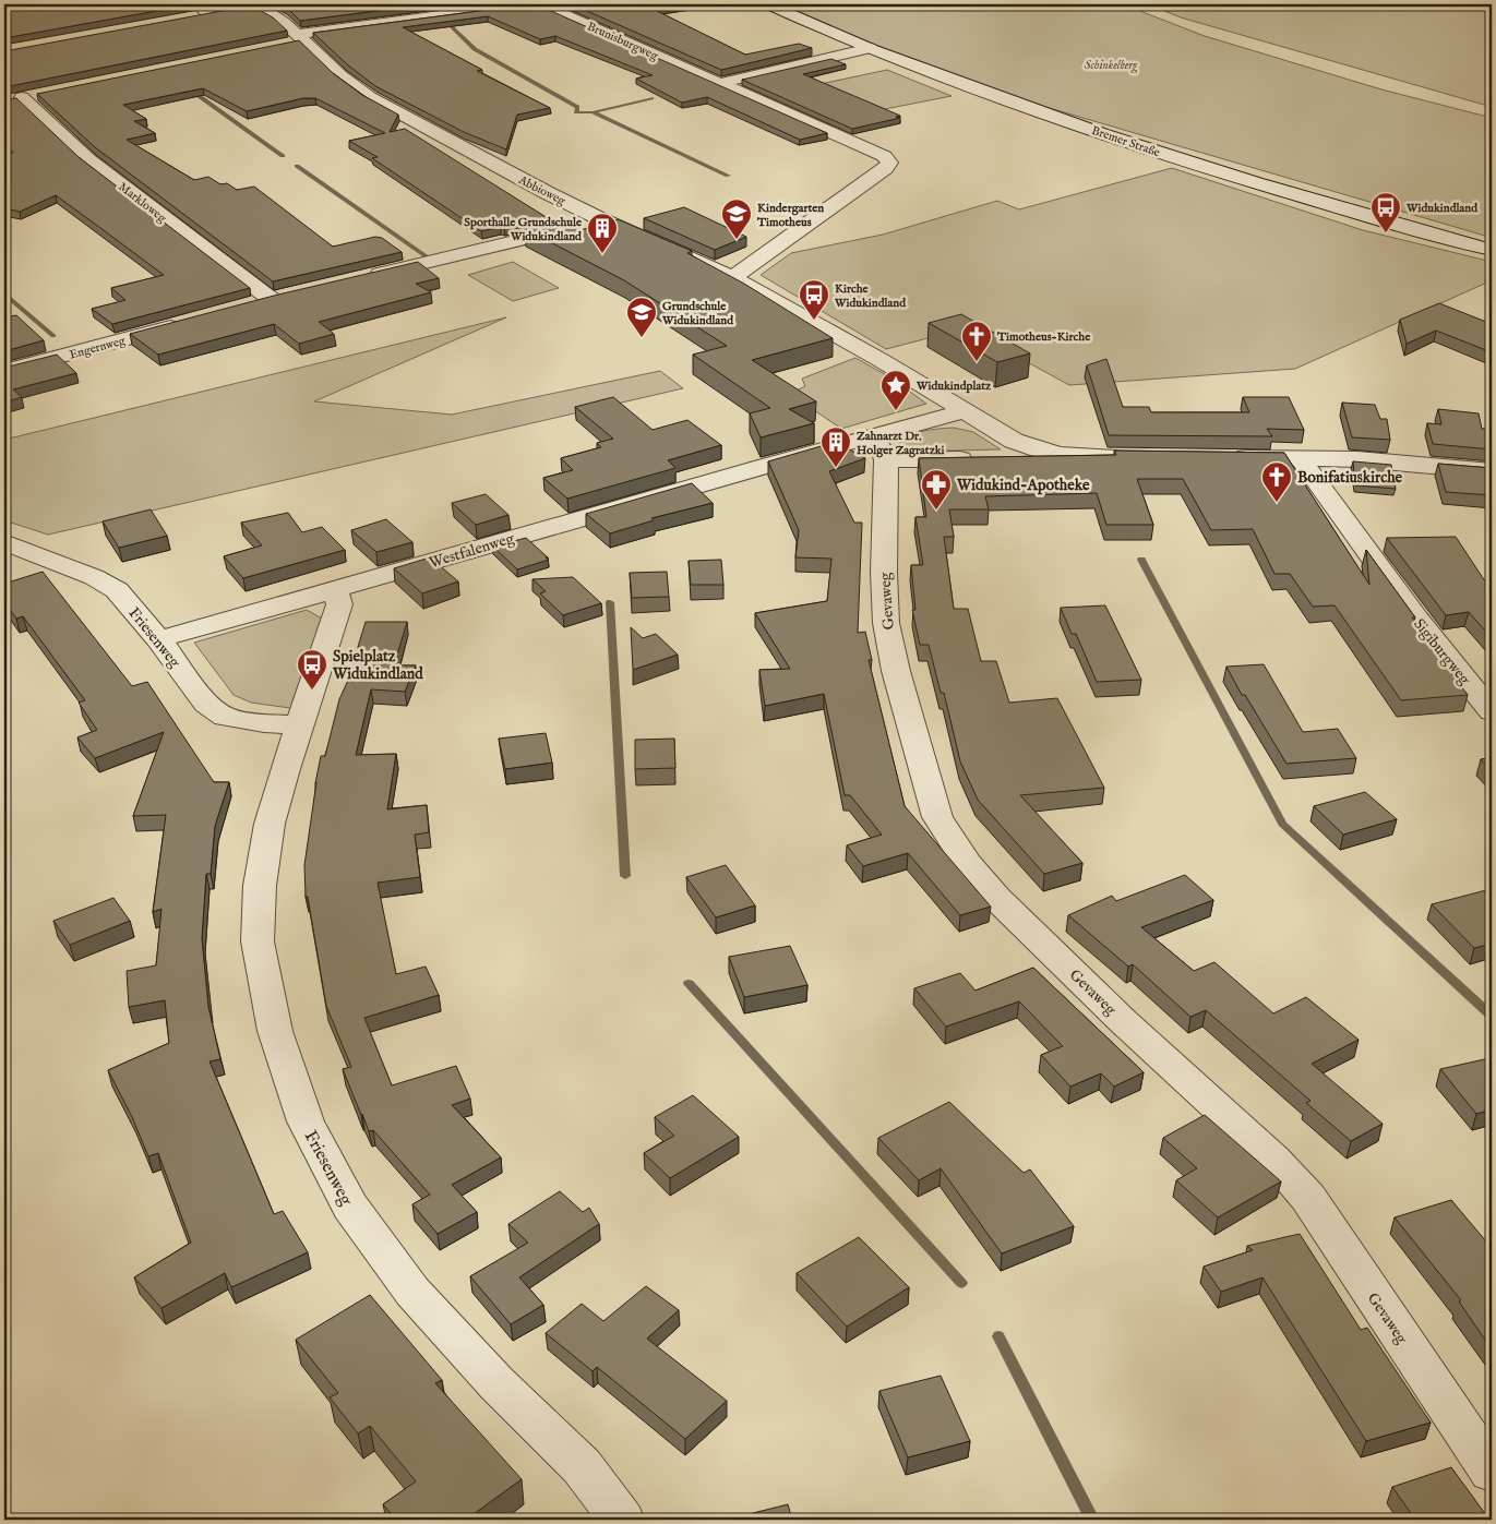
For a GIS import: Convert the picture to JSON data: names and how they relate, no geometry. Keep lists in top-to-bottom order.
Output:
{
  "streets": {
    "street": [
      "Brunisburgweg",
      "Bremer Straße",
      "Abbioweg",
      "Markloweg",
      "Engernweg",
      "Westfalenweg",
      "Gevaweg",
      "Friesenweg",
      "Sigiburgweg"
    ]
  },
  "crossings": [
    ["Brunisburgweg", "Abbioweg"],
    ["Westfalenweg", "Gevaweg"],
    ["Westfalenweg", "Friesenweg"]
  ],
  "parks": ["Schinkelberg"],
  "places": {
    "bus stop": ["Widukindland", "Kirche Widukindland", "Spielplatz Widukindland"],
    "school or university": ["Kindergarten Timotheus", "Grundschule Widukindland"],
    "building": ["Sporthalle Grundschule Widukindland", "Zahnarzt Dr. Holger Zagratzki"],
    "church": ["Timotheus-Kirche", "Bonifatiuskirche"],
    "place": ["Widukindplatz"],
    "pharmacy": ["Widukind-Apotheke"]
  }
}
